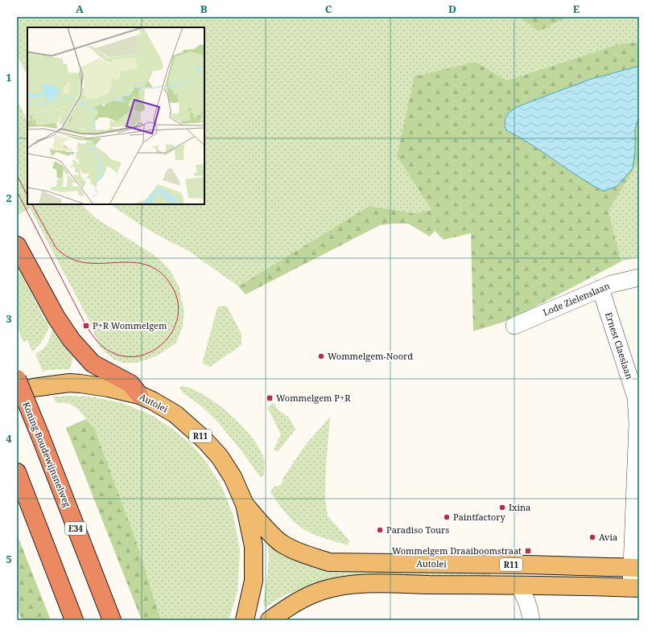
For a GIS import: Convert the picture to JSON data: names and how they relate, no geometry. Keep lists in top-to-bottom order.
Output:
{
  "streets": {
    "highway": ["Koning Boudewijnsnelweg", "E34"],
    "main road": ["Autolei", "R11"],
    "street": ["Lode Zielenslaan", "Ernest Claeslaan"]
  },
  "crossings": [
    ["Lode Zielenslaan", "Ernest Claeslaan"],
    ["Ernest Claeslaan", "Autolei"]
  ],
  "places": {
    "transit": ["P+R Wommelgem", "Wommelgem P+R", "Wommelgem Draaiboomstraat"],
    "other": [
      "Wommelgem-Noord",
      "Ixina",
      "Paintfactory",
      "Paradiso Tours",
      "Avia"
    ]
  },
  "grid": {
    "columns": [
      "A",
      "B",
      "C",
      "D",
      "E"
    ],
    "rows": [
      "1",
      "2",
      "3",
      "4",
      "5"
    ]
  }
}
